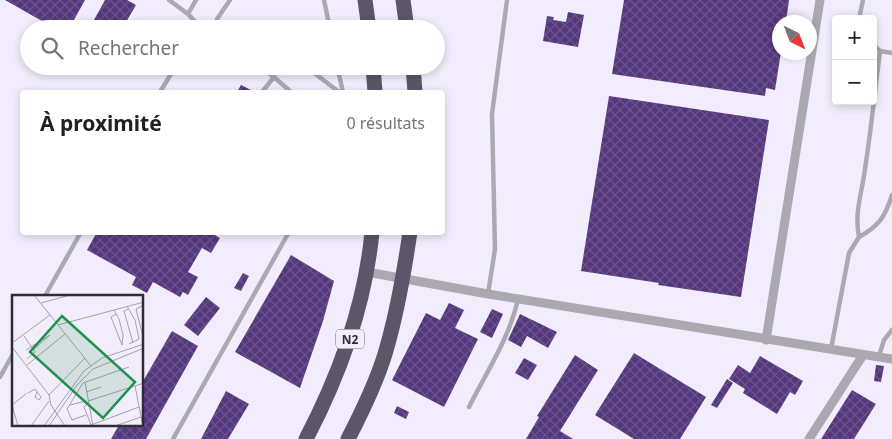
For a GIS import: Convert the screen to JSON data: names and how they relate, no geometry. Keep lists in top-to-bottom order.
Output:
{
  "streets": {
    "highway": ["N2"]
  },
  "north": "bottom right",
  "page": {
    "map_buttons": ["+", "−"],
    "search": "Rechercher",
    "heading": ["À proximité", "0 résultats"]
  }
}
